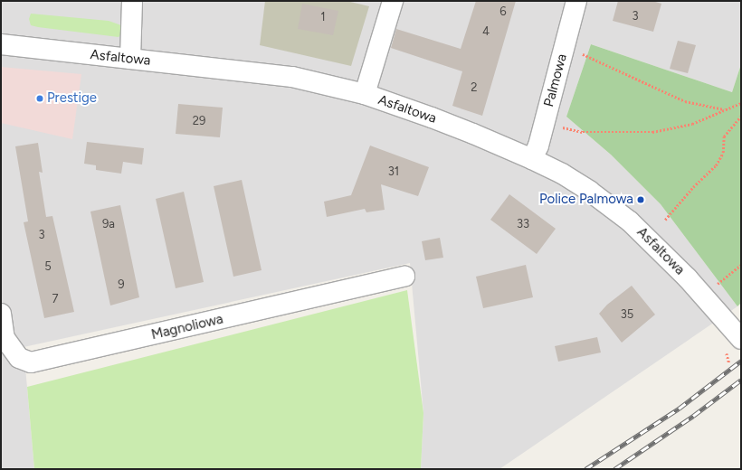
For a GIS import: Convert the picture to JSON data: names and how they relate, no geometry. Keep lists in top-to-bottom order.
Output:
{
  "streets": {
    "street": ["Asfaltowa", "Palmowa", "Magnoliowa"]
  },
  "crossings": [
    ["Asfaltowa", "Palmowa"]
  ],
  "places": ["Prestige", "Police Palmowa"],
  "house_numbers": [
    "6",
    "3",
    "1",
    "4",
    "2",
    "29",
    "31",
    "9a",
    "33",
    "3",
    "5",
    "9",
    "7",
    "35"
  ]
}
